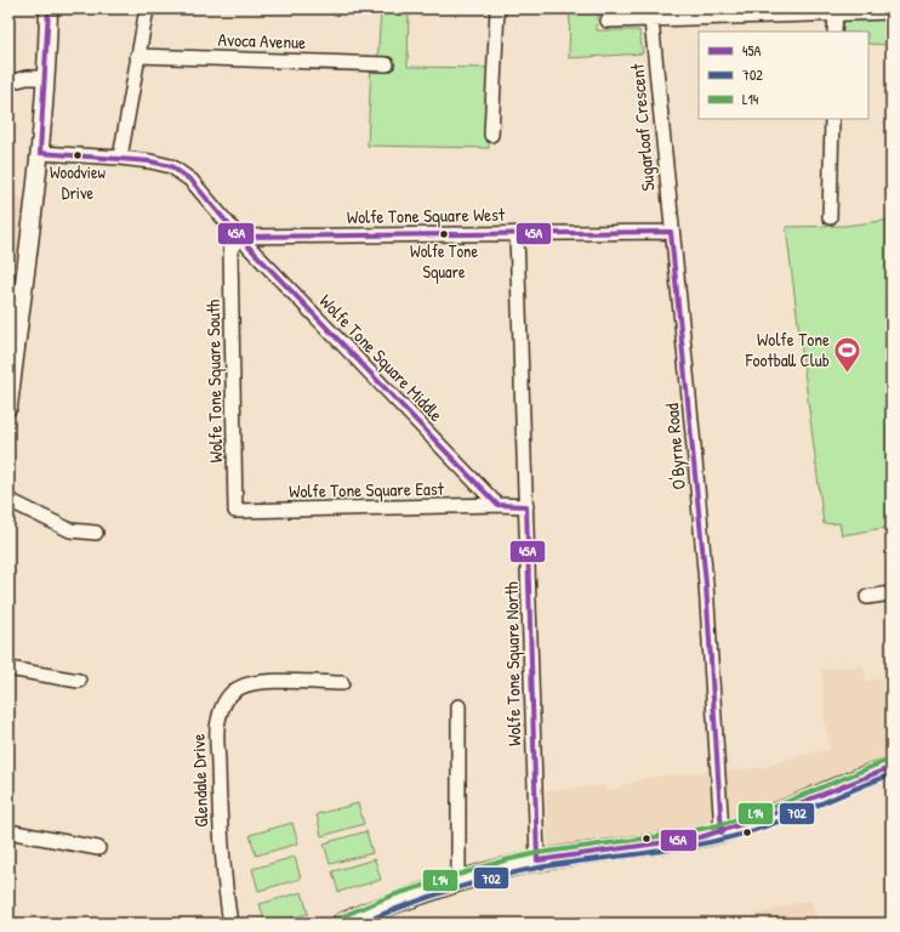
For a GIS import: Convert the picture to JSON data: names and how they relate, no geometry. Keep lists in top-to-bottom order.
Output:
{
  "streets": {
    "street": [
      "Avoca Avenue",
      "Sugarloaf Crescent",
      "Wolfe Tone Square West",
      "Wolfe Tone Square Middle",
      "Wolfe Tone Square South",
      "O'Byrne Road",
      "Wolfe Tone Square East",
      "Wolfe Tone Square North",
      "Glendale Drive"
    ]
  },
  "crossings": [
    ["Sugarloaf Crescent", "Wolfe Tone Square West"],
    ["Sugarloaf Crescent", "O'Byrne Road"],
    ["Wolfe Tone Square West", "Wolfe Tone Square Middle"],
    ["Wolfe Tone Square West", "Wolfe Tone Square South"],
    ["Wolfe Tone Square West", "O'Byrne Road"],
    ["Wolfe Tone Square West", "Wolfe Tone Square North"],
    ["Wolfe Tone Square Middle", "Wolfe Tone Square South"],
    ["Wolfe Tone Square Middle", "Wolfe Tone Square East"],
    ["Wolfe Tone Square South", "Wolfe Tone Square East"],
    ["Wolfe Tone Square East", "Wolfe Tone Square North"]
  ],
  "places": {
    "other": ["Woodview Drive", "Wolfe Tone Square"],
    "sports": ["Wolfe Tone Football Club"]
  },
  "lines": ["transit line 45A", "transit line L14", "transit line 702"],
  "legend": ["45A", "702", "L14"]
}
